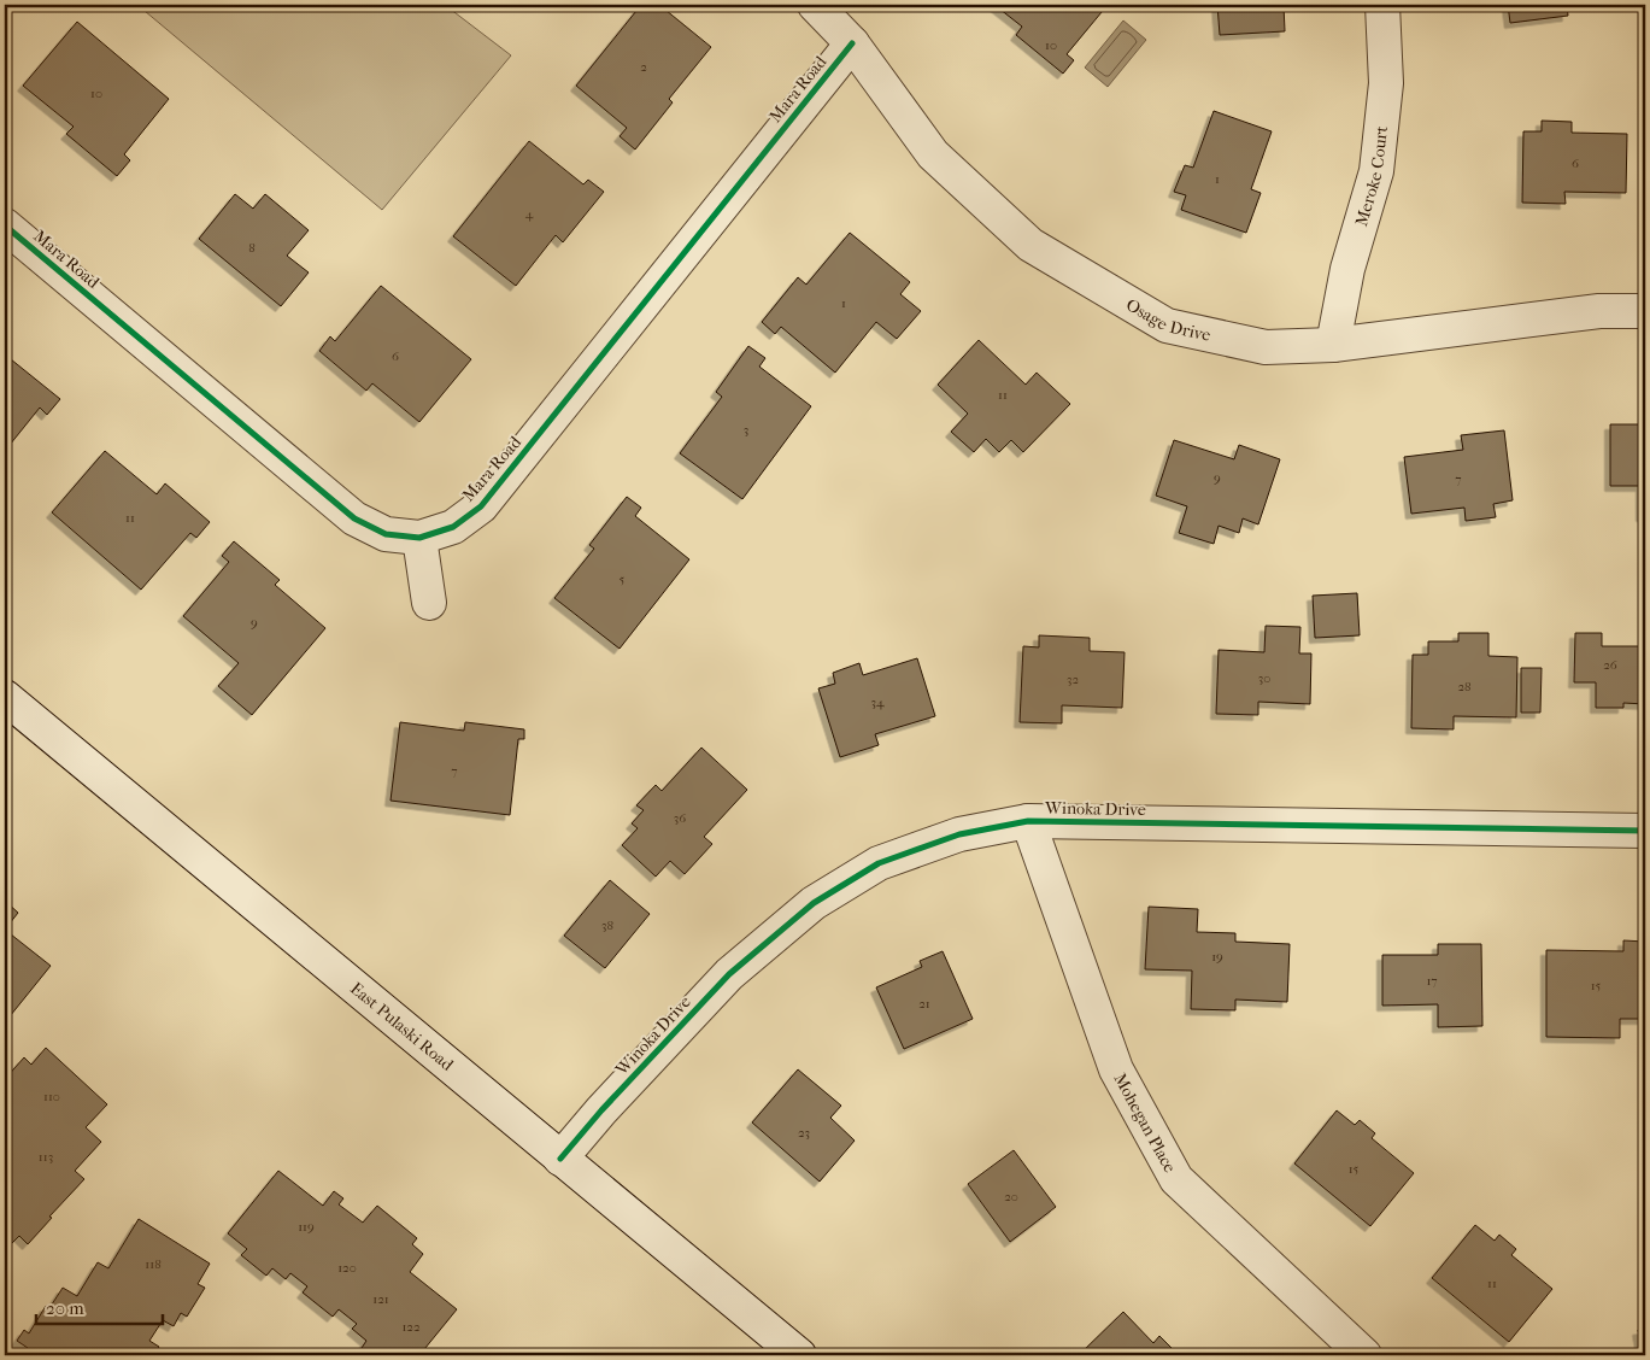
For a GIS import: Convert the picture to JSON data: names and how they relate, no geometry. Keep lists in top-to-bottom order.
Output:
{
  "streets": {
    "street": [
      "Mara Road",
      "Meroke Court",
      "Osage Drive",
      "Winoka Drive",
      "East Pulaski Road",
      "Mohegan Place"
    ]
  },
  "crossings": [
    ["Mara Road", "Osage Drive"],
    ["Meroke Court", "Osage Drive"],
    ["Winoka Drive", "East Pulaski Road"],
    ["Winoka Drive", "Mohegan Place"]
  ],
  "house_numbers": [
    "10",
    "2",
    "10",
    "6",
    "1",
    "4",
    "8",
    "1",
    "6",
    "11",
    "3",
    "9",
    "7",
    "11",
    "5",
    "9",
    "26",
    "30",
    "32",
    "28",
    "34",
    "7",
    "36",
    "38",
    "19",
    "17",
    "15",
    "21",
    "110",
    "23",
    "113",
    "15",
    "20",
    "119",
    "118",
    "120",
    "11",
    "121",
    "122"
  ],
  "scale_bar": "20 m"
}
